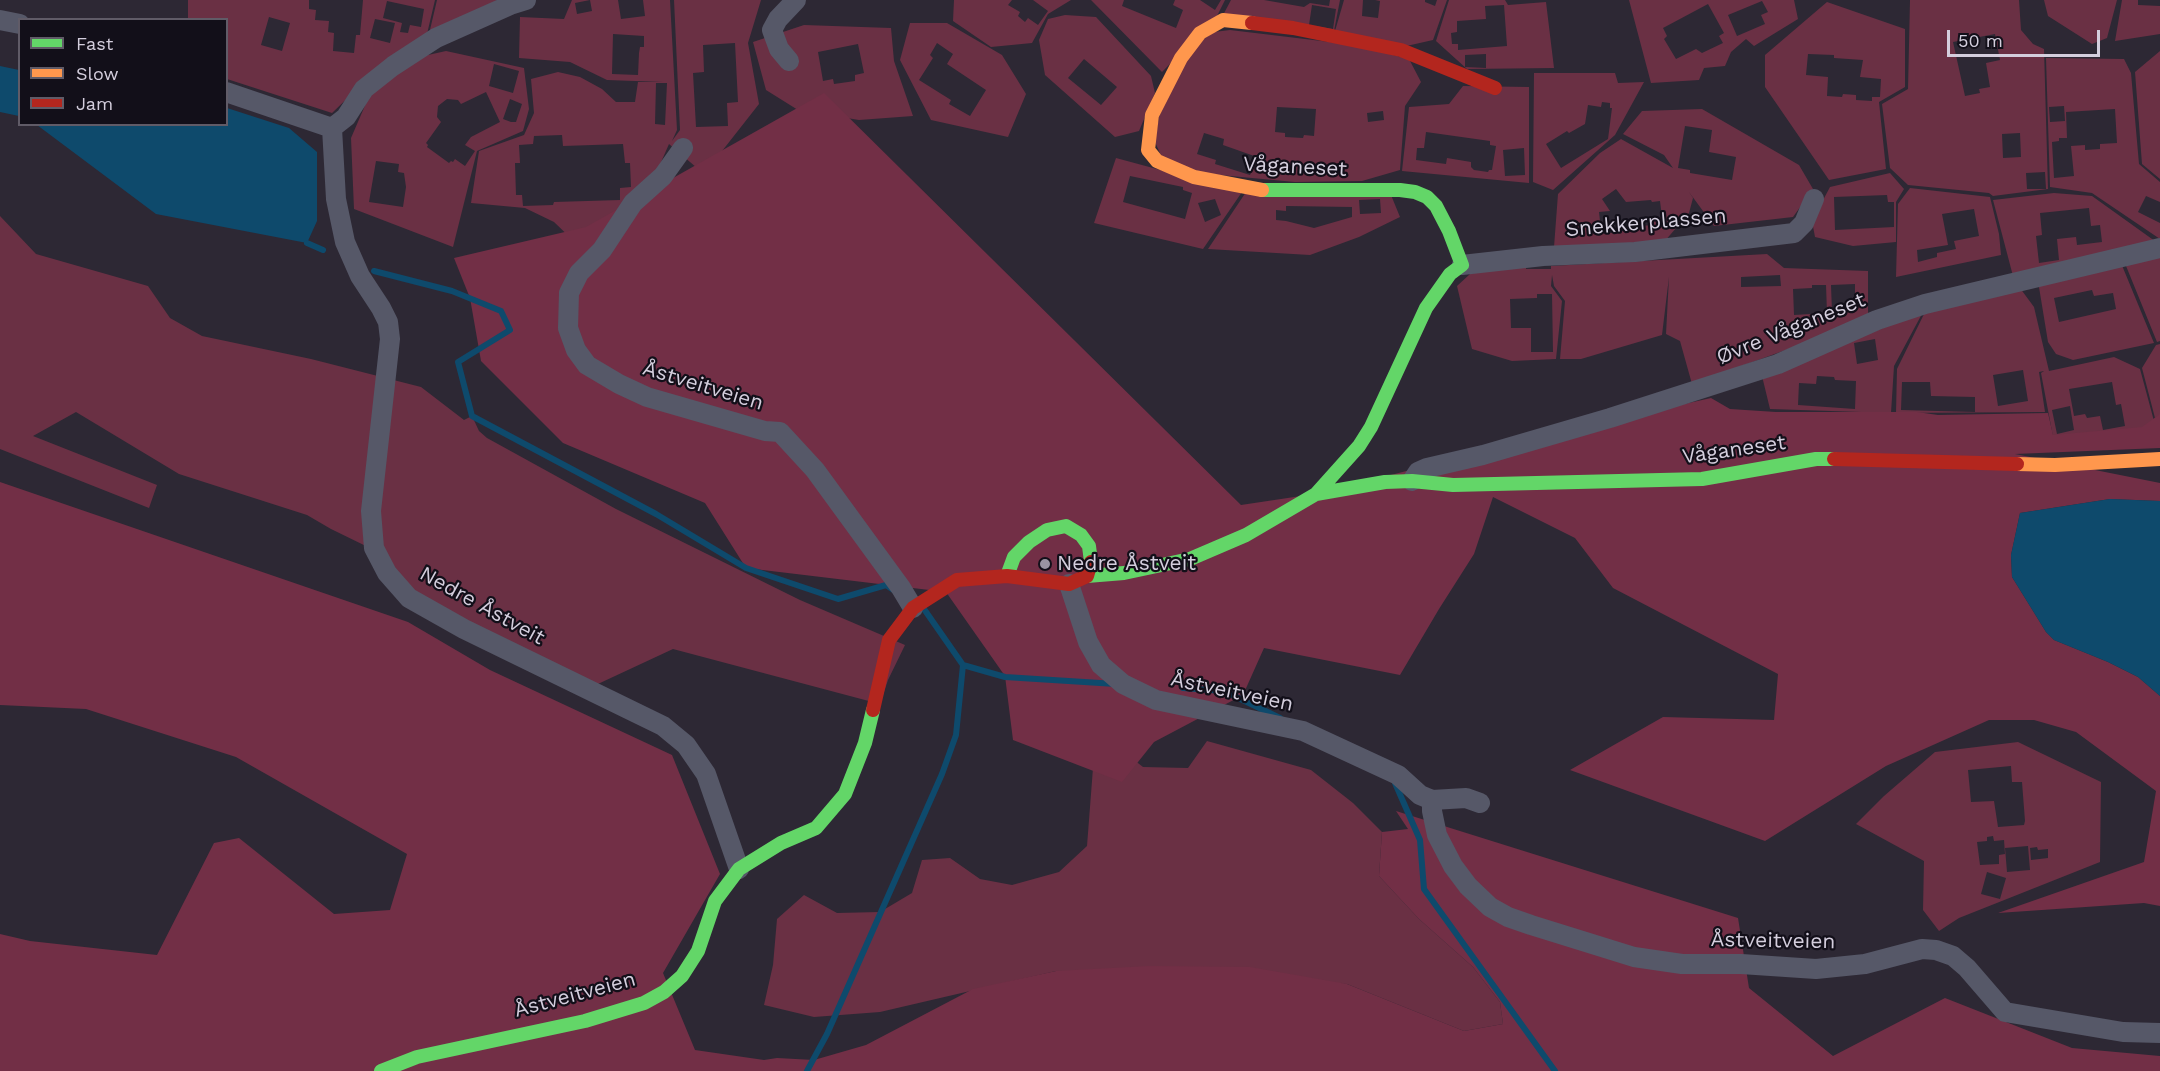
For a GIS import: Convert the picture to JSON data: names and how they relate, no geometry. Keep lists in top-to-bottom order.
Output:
{
  "streets": {
    "street": [
      "Våganeset",
      "Snekkerplassen",
      "Øvre Våganeset",
      "Åstveitveien",
      "Nedre Åstveit"
    ]
  },
  "crossings": [
    ["Våganeset", "Snekkerplassen"],
    ["Våganeset", "Øvre Våganeset"],
    ["Åstveitveien", "Nedre Åstveit"]
  ],
  "places": ["Nedre Åstveit"],
  "legend": ["Fast", "Slow", "Jam"],
  "scale_bar": "50 m"
}
